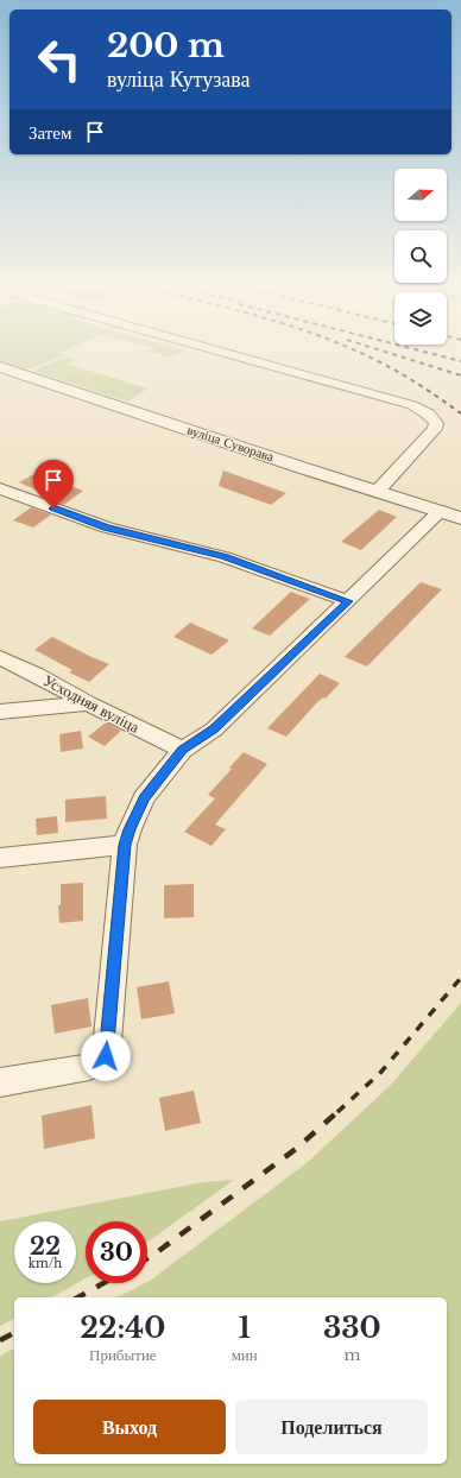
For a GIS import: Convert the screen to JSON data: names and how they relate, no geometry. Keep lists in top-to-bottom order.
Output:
{
  "streets": {
    "street": ["вуліца Суворава", "Усходняя вуліца"]
  },
  "north": "right",
  "page": {
    "turn": ["200 m", "вуліца Кутузава"],
    "then": "Затем",
    "speed": "22 km/h",
    "limit": "30",
    "eta": [
      "22:40",
      "Прибытие",
      "1",
      "мин",
      "330",
      "m"
    ],
    "buttons": ["Выход", "Поделиться"]
  }
}
